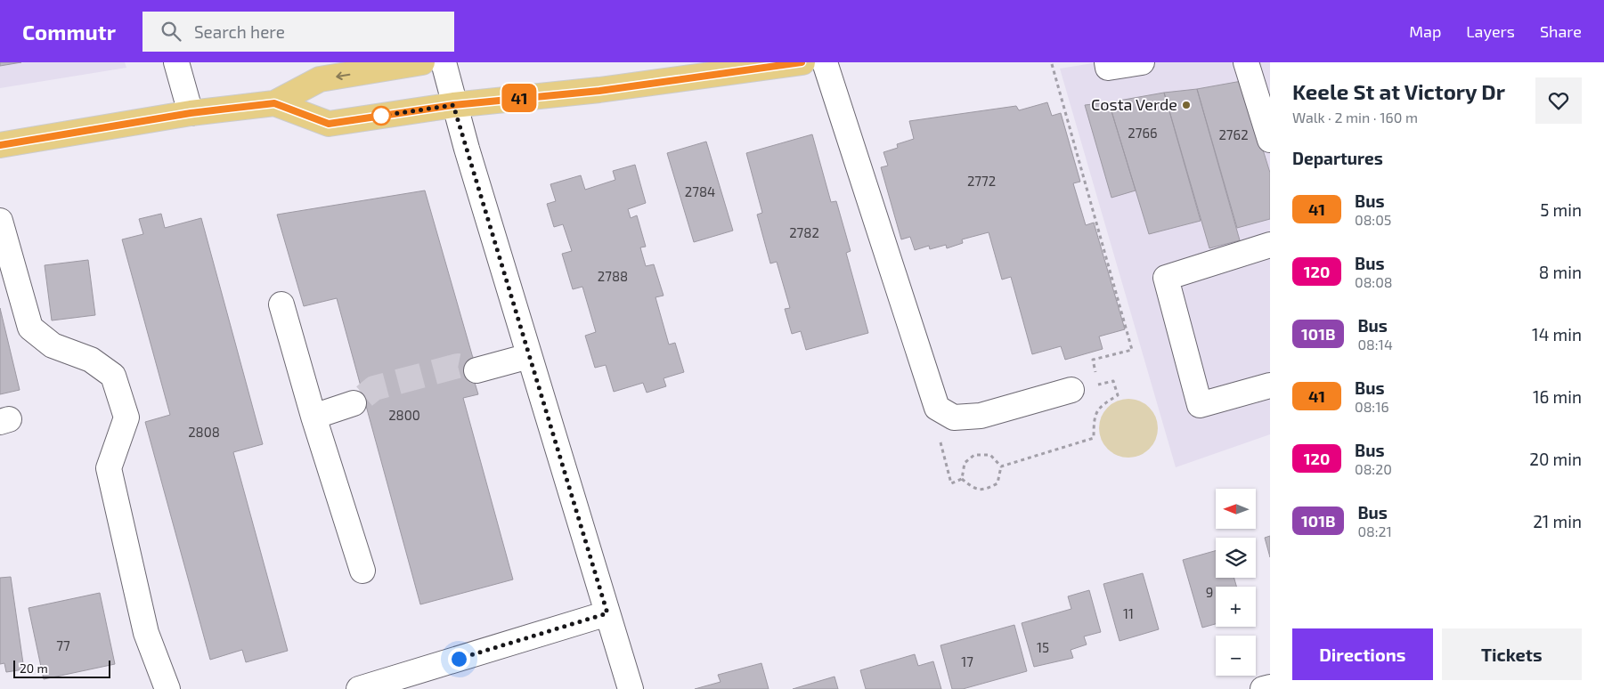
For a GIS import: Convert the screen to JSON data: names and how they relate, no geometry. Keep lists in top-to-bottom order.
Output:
{
  "places": ["Costa Verde"],
  "lines": ["bus line 41"],
  "house_numbers": [
    "2766",
    "2762",
    "2772",
    "2784",
    "2782",
    "2788",
    "2800",
    "2808",
    "9",
    "11",
    "77",
    "15",
    "17"
  ],
  "scale_bar": "20 m",
  "north": "left",
  "page": {
    "header": "Commutr",
    "search": "Search here",
    "nav": ["Map", "Layers", "Share"],
    "on_map": "41",
    "heading": [
      ["Keele St at Victory Dr", "Walk · 2 min · 160 m"],
      "Departures"
    ],
    "list": [
      {
        "mark": "41",
        "name": "Bus",
        "note": "08:05",
        "value": "5 min"
      },
      {
        "mark": "120",
        "name": "Bus",
        "note": "08:08",
        "value": "8 min"
      },
      {
        "mark": "101B",
        "name": "Bus",
        "note": "08:14",
        "value": "14 min"
      },
      {
        "mark": "41",
        "name": "Bus",
        "note": "08:16",
        "value": "16 min"
      },
      {
        "mark": "120",
        "name": "Bus",
        "note": "08:20",
        "value": "20 min"
      },
      {
        "mark": "101B",
        "name": "Bus",
        "note": "08:21",
        "value": "21 min"
      }
    ],
    "map_buttons": ["+", "−"],
    "buttons": ["Directions", "Tickets"],
    "scale": "20 m"
  }
}
